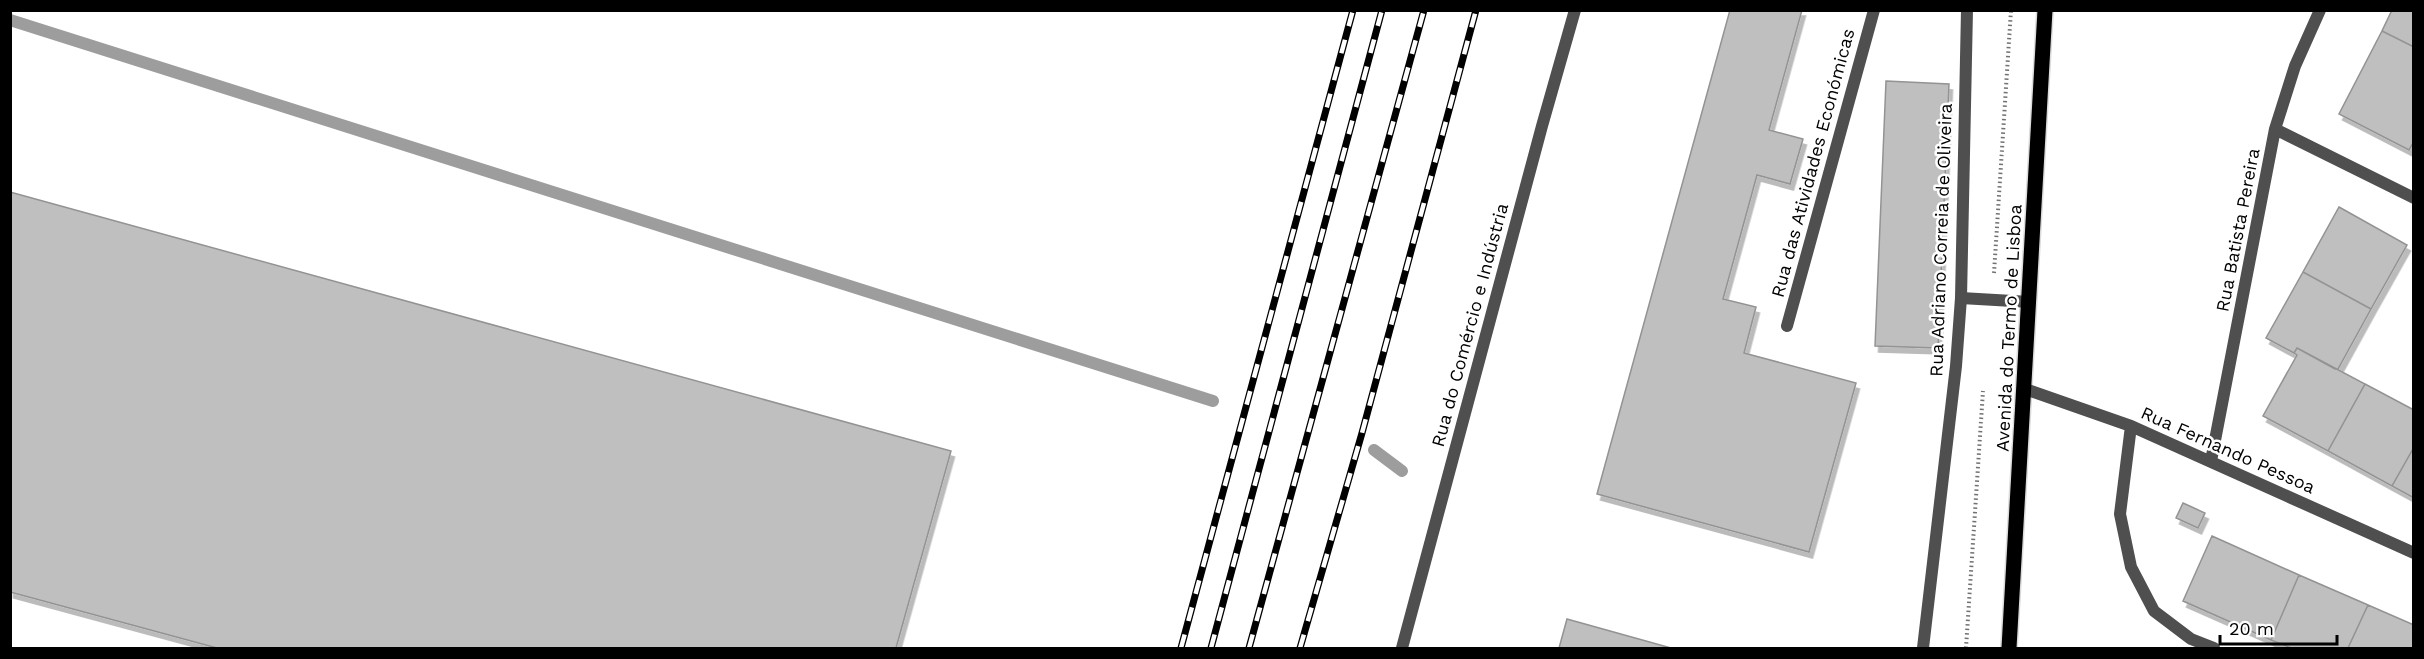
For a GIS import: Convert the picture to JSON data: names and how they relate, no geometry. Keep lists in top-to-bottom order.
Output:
{
  "streets": {
    "main road": ["Avenida do Termo de Lisboa"],
    "street": [
      "Rua das Atividades Económicas",
      "Rua Batista Pereira",
      "Rua Adriano Correia de Oliveira",
      "Rua do Comércio e Indústria",
      "Rua Fernando Pessoa"
    ]
  },
  "crossings": [
    ["Rua Batista Pereira", "Rua Fernando Pessoa"],
    ["Avenida do Termo de Lisboa", "Rua Fernando Pessoa"]
  ],
  "scale_bar": "20 m"
}
